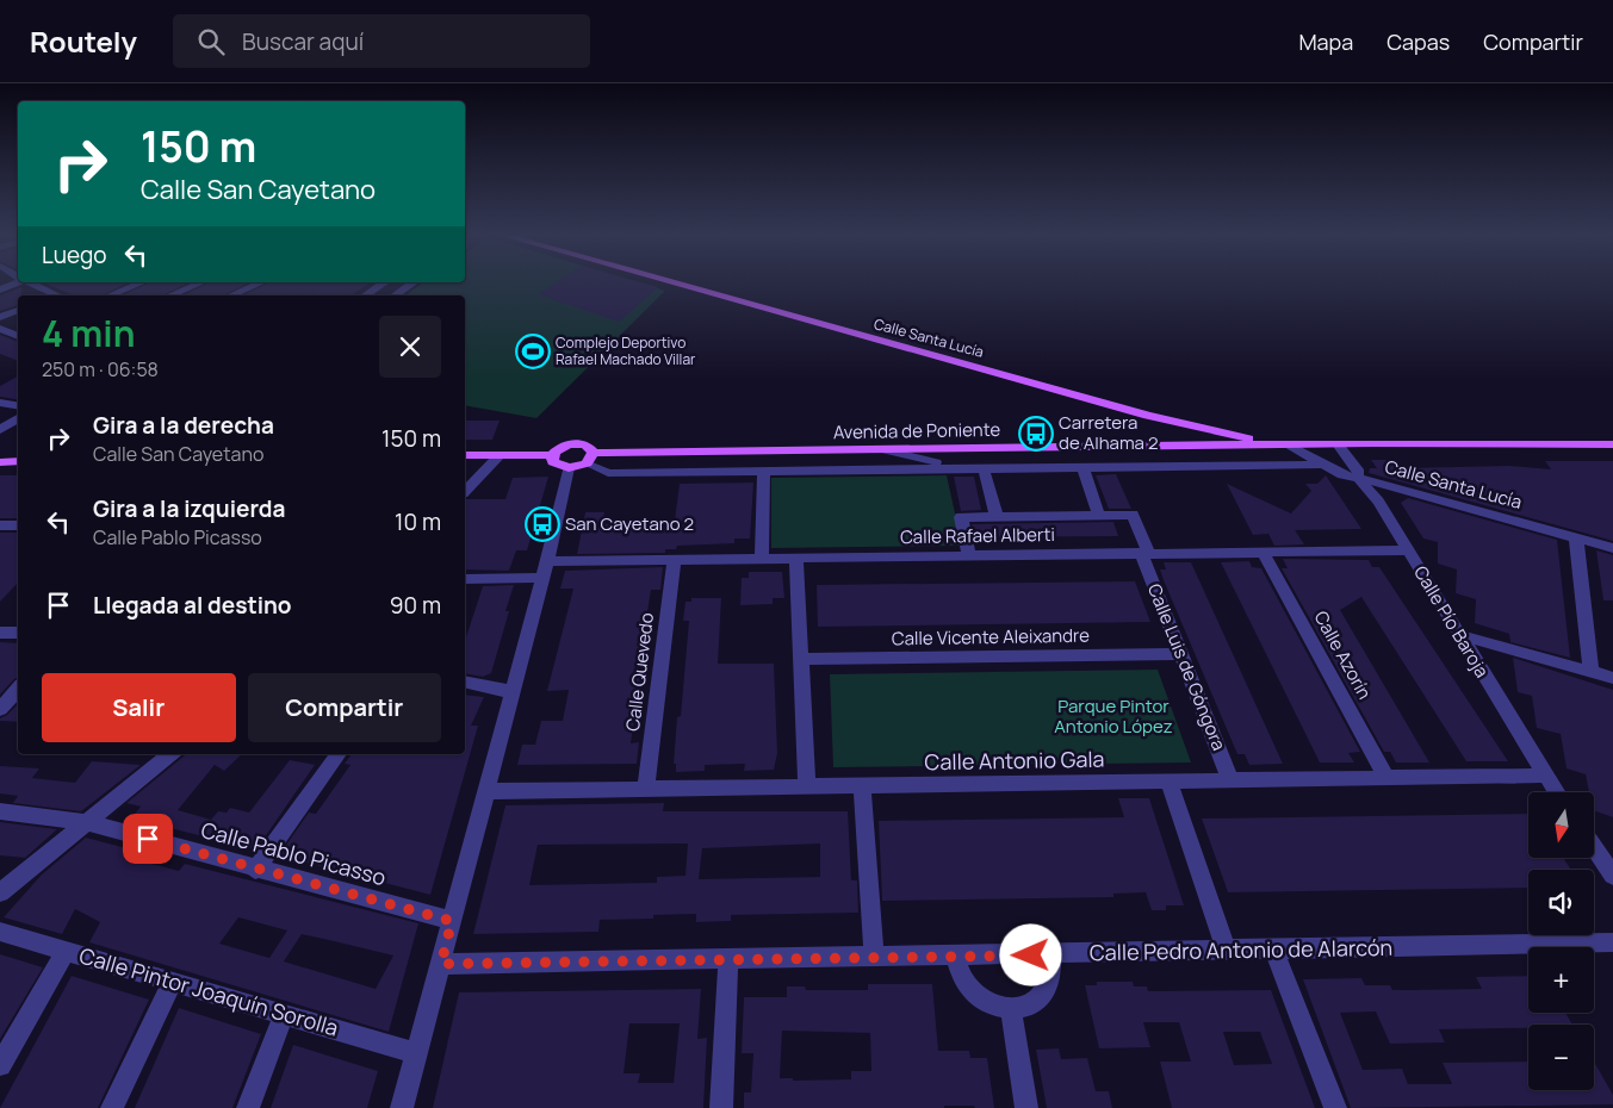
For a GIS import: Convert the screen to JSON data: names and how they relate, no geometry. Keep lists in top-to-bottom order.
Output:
{
  "streets": {
    "main road": ["Calle Santa Lucía", "Avenida de Poniente"],
    "street": [
      "Calle Rafael Alberti",
      "Calle Pío Baroja",
      "Calle Vicente Aleixandre",
      "Calle Azorín",
      "Calle Luis de Góngora",
      "Calle Quevedo",
      "Calle Antonio Gala",
      "Calle Pablo Picasso",
      "Calle Pedro Antonio de Alarcón",
      "Calle Pintor Joaquín Sorolla"
    ]
  },
  "crossings": [
    ["Calle Santa Lucía", "Avenida de Poniente"],
    ["Calle Santa Lucía", "Calle Pío Baroja"],
    ["Calle Rafael Alberti", "Calle Pío Baroja"],
    ["Calle Rafael Alberti", "Calle Azorín"],
    ["Calle Rafael Alberti", "Calle Luis de Góngora"],
    ["Calle Rafael Alberti", "Calle Quevedo"],
    ["Calle Pío Baroja", "Calle Antonio Gala"],
    ["Calle Vicente Aleixandre", "Calle Luis de Góngora"],
    ["Calle Azorín", "Calle Antonio Gala"],
    ["Calle Luis de Góngora", "Calle Antonio Gala"],
    ["Calle Quevedo", "Calle Antonio Gala"]
  ],
  "parks": ["Parque Pintor Antonio López"],
  "places": {
    "sports": ["Complejo Deportivo Rafael Machado Villar"],
    "bus stop": ["Carretera de Alhama 2", "San Cayetano 2"]
  },
  "north": "bottom",
  "page": {
    "header": "Routely",
    "search": "Buscar aquí",
    "nav": ["Mapa", "Capas", "Compartir"],
    "turn": ["150 m", "Calle San Cayetano"],
    "then": "Luego",
    "heading": ["4 min", "250 m · 06:58"],
    "list": [
      {
        "name": "Gira a la derecha",
        "note": "Calle San Cayetano",
        "value": "150 m"
      },
      {
        "name": "Gira a la izquierda",
        "note": "Calle Pablo Picasso",
        "value": "10 m"
      },
      {
        "name": "Llegada al destino",
        "value": "90 m"
      }
    ],
    "buttons": ["Salir", "Compartir"],
    "map_buttons": ["+", "−"]
  }
}
